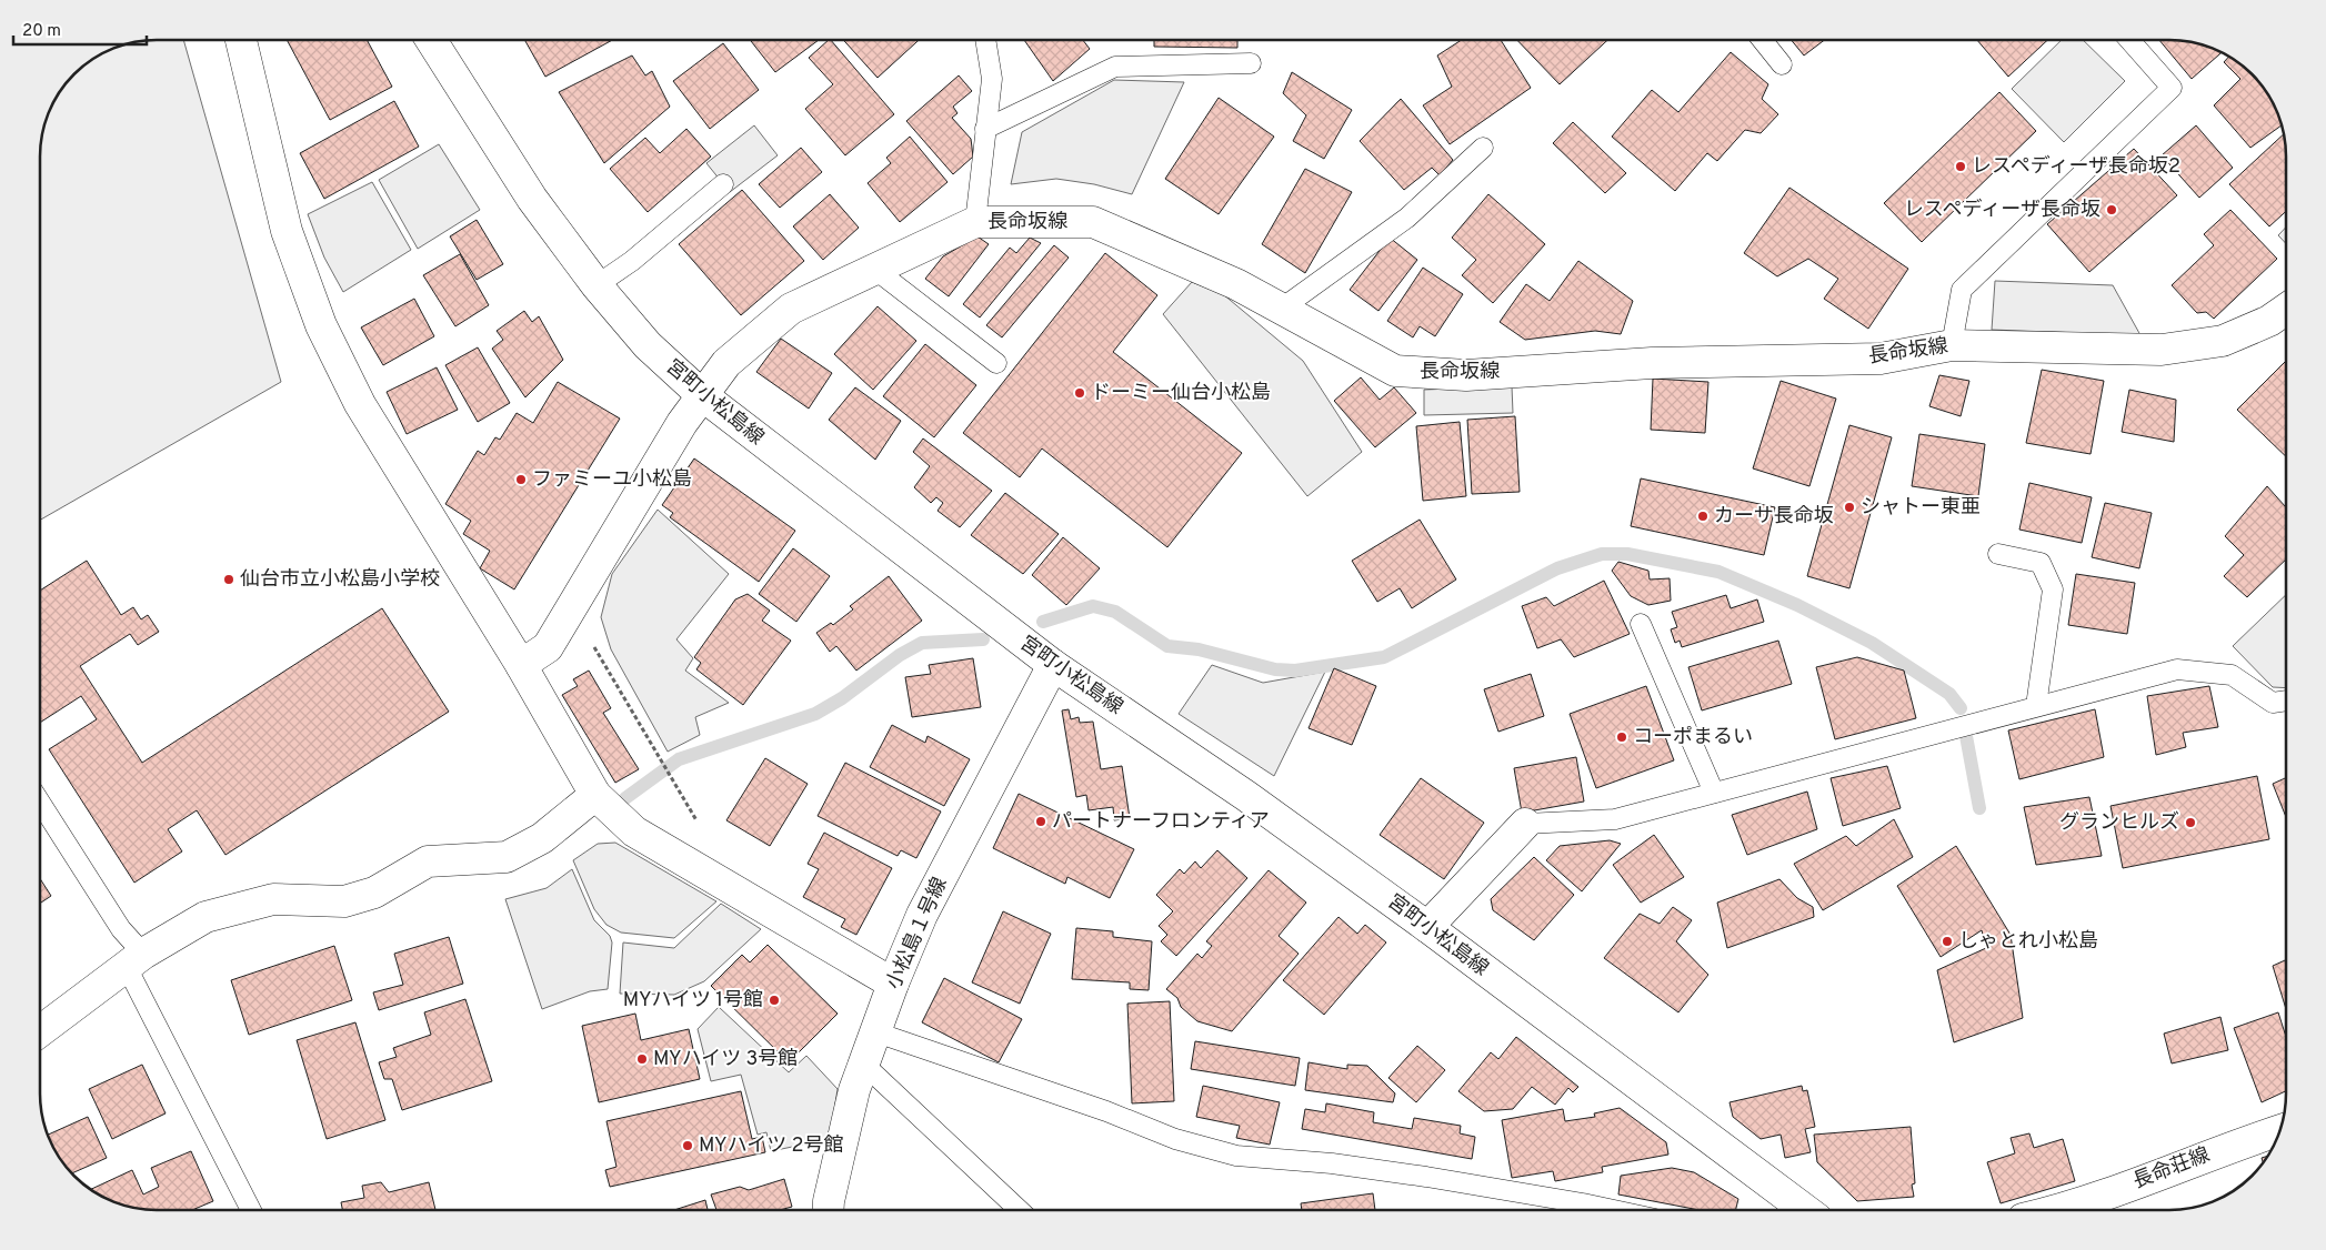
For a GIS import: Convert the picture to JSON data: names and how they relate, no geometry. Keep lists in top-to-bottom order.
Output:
{
  "streets": {
    "street": [
      "長命坂線",
      "宮町小松島線",
      "小松島１号線",
      "長命荘線"
    ]
  },
  "crossings": [
    ["長命坂線", "宮町小松島線"],
    ["宮町小松島線", "小松島１号線"]
  ],
  "places": [
    "レスペディーザ長命坂2",
    "レスペディーザ長命坂",
    "ドーミー仙台小松島",
    "ファミーユ小松島",
    "シャトー東亜",
    "カーサ長命坂",
    "仙台市立小松島小学校",
    "コーポまるい",
    "パートナーフロンティア",
    "グランヒルズ",
    "しゃとれ小松島",
    "MYハイツ 1号館",
    "MYハイツ 3号館",
    "MYハイツ 2号館"
  ],
  "scale_bar": "20 m"
}
